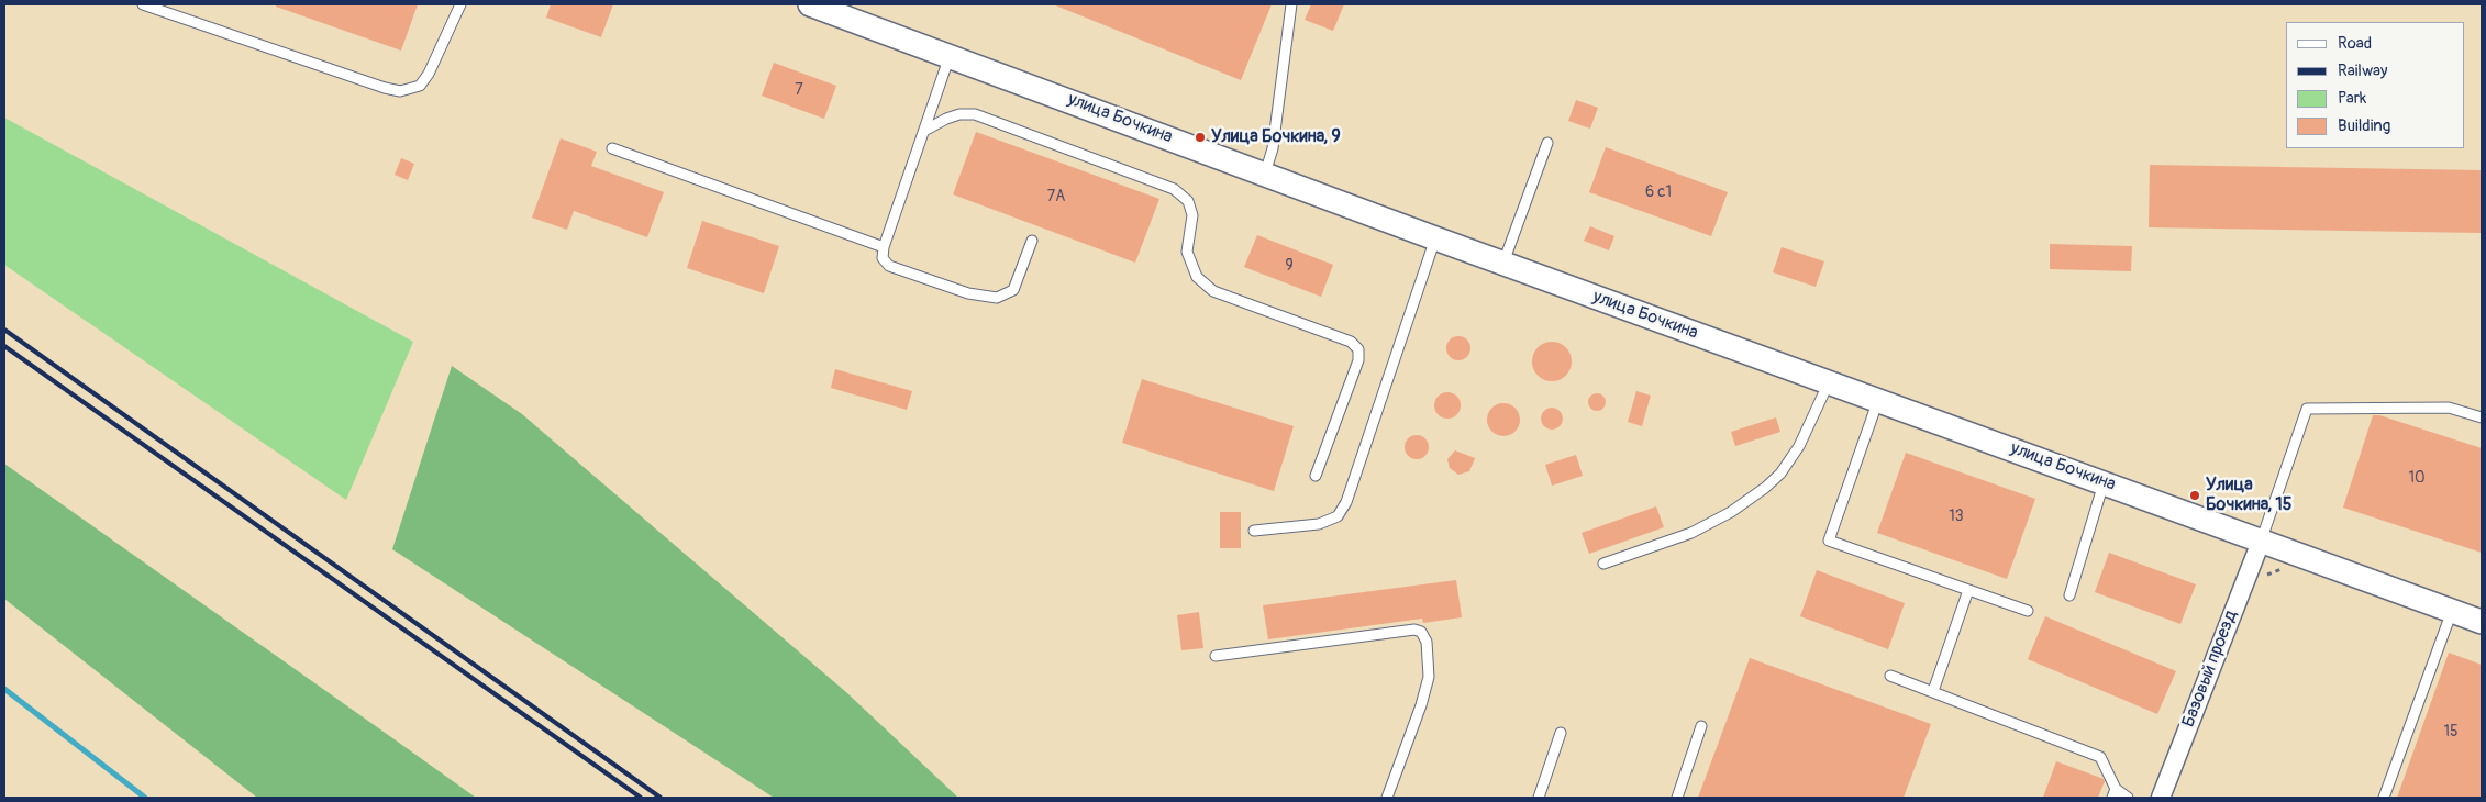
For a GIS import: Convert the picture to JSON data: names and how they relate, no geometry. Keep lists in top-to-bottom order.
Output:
{
  "streets": {
    "street": ["улица Бочкина", "Базовый проезд"]
  },
  "crossings": [
    ["улица Бочкина", "Базовый проезд"]
  ],
  "places": ["Улица Бочкина, 9", "Улица Бочкина, 15"],
  "house_numbers": [
    "7",
    "6 с1",
    "7А",
    "9",
    "10",
    "13",
    "15"
  ],
  "legend": [
    "Road",
    "Railway",
    "Park",
    "Building"
  ]
}
